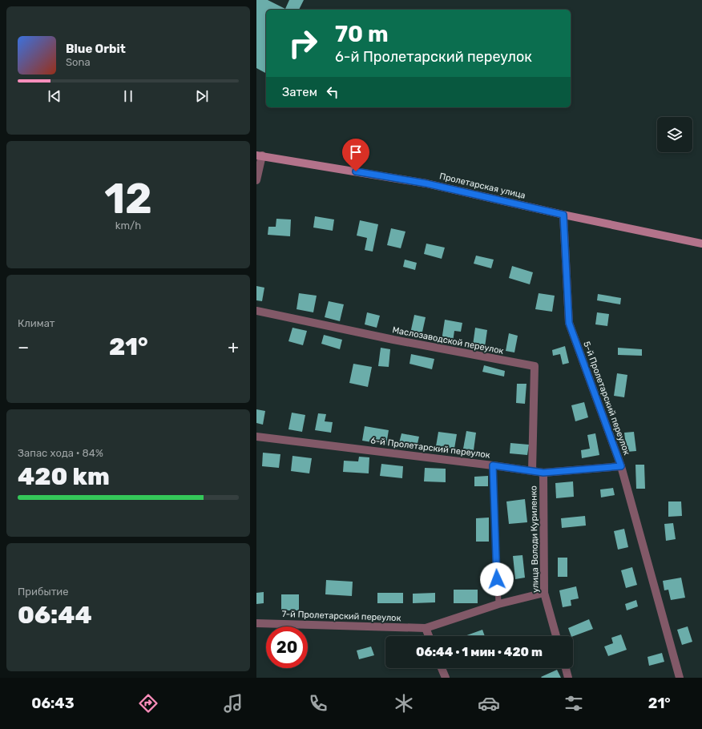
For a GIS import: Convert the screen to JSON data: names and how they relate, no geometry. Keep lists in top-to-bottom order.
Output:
{
  "streets": {
    "main road": ["Пролетарская улица"],
    "street": [
      "Маслозаводской переулок",
      "5-й Пролетарский переулок",
      "6-й Пролетарский переулок",
      "улица Володи Куриленко",
      "7-й Пролетарский переулок"
    ]
  },
  "crossings": [
    ["Пролетарская улица", "5-й Пролетарский переулок"],
    ["Маслозаводской переулок", "6-й Пролетарский переулок"],
    ["5-й Пролетарский переулок", "6-й Пролетарский переулок"],
    ["6-й Пролетарский переулок", "улица Володи Куриленко"],
    ["улица Володи Куриленко", "7-й Пролетарский переулок"]
  ],
  "page": {
    "turn": ["70 m", "6-й Пролетарский переулок"],
    "song": ["Blue Orbit", "Sona"],
    "then": "Затем",
    "tile": [
      ["12", "km/h"],
      "Климат",
      ["Запас хода · 84%", "420 km"],
      ["Прибытие", "06:44"]
    ],
    "heat": ["−", "21°", "+"],
    "limit": "20",
    "trip": "06:44 · 1 мин · 420 m",
    "tabs": ["06:43", "21°"]
  }
}
